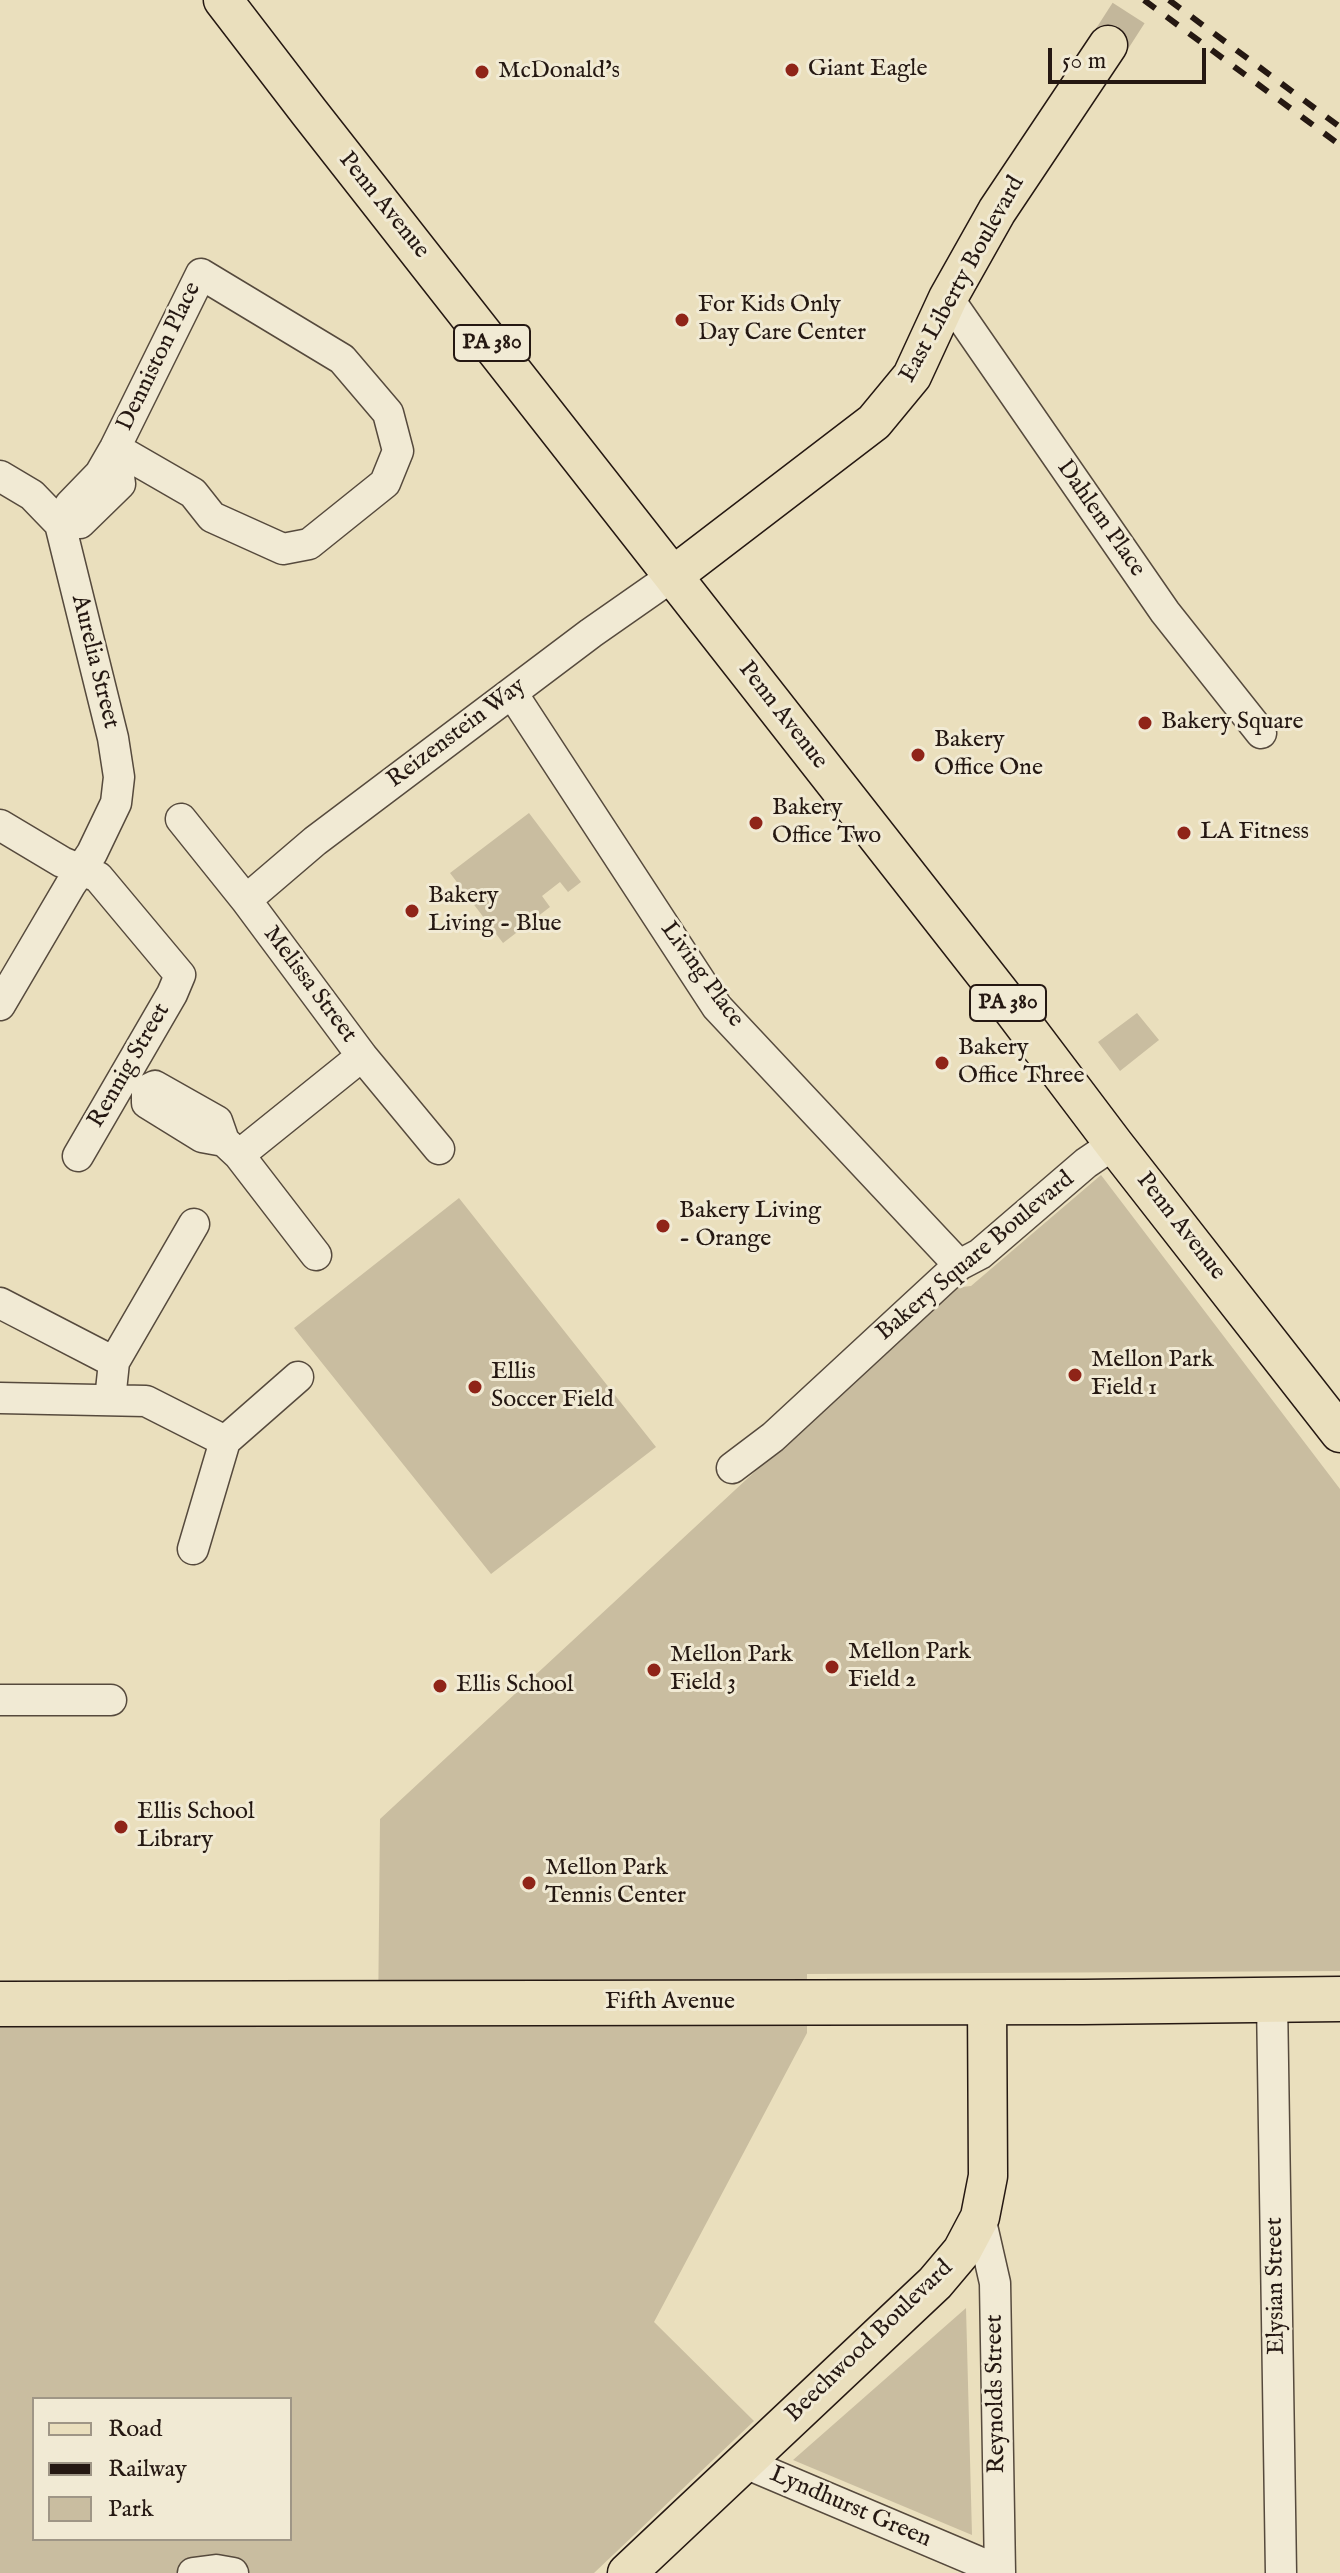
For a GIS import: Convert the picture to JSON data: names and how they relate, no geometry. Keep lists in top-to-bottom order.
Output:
{
  "streets": {
    "highway": ["Fifth Avenue"],
    "main road": [
      "Penn Avenue",
      "East Liberty Boulevard",
      "PA 380",
      "Beechwood Boulevard"
    ],
    "street": [
      "Denniston Place",
      "Dahlem Place",
      "Aurelia Street",
      "Reizenstein Way",
      "Living Place",
      "Melissa Street",
      "Rennig Street",
      "Bakery Square Boulevard",
      "Elysian Street",
      "Reynolds Street",
      "Lyndhurst Green"
    ]
  },
  "crossings": [
    ["Penn Avenue", "East Liberty Boulevard"],
    ["Penn Avenue", "Reizenstein Way"],
    ["Penn Avenue", "Bakery Square Boulevard"],
    ["East Liberty Boulevard", "Dahlem Place"],
    ["East Liberty Boulevard", "Reizenstein Way"],
    ["Denniston Place", "Aurelia Street"],
    ["Aurelia Street", "Rennig Street"],
    ["Reizenstein Way", "Living Place"],
    ["Reizenstein Way", "Melissa Street"],
    ["Living Place", "Bakery Square Boulevard"],
    ["Fifth Avenue", "Elysian Street"],
    ["Fifth Avenue", "Beechwood Boulevard"],
    ["Beechwood Boulevard", "Reynolds Street"],
    ["Beechwood Boulevard", "Lyndhurst Green"],
    ["Reynolds Street", "Lyndhurst Green"]
  ],
  "places": [
    "Giant Eagle",
    "McDonald's",
    "For Kids Only Day Care Center",
    "Bakery Square",
    "Bakery Office One",
    "Bakery Office Two",
    "LA Fitness",
    "Bakery Living - Blue",
    "Bakery Office Three",
    "Bakery Living - Orange",
    "Mellon Park Field 1",
    "Ellis Soccer Field",
    "Mellon Park Field 2",
    "Mellon Park Field 3",
    "Ellis School",
    "Ellis School Library",
    "Mellon Park Tennis Center"
  ],
  "legend": ["Road", "Railway", "Park"],
  "scale_bar": "50 m"
}
